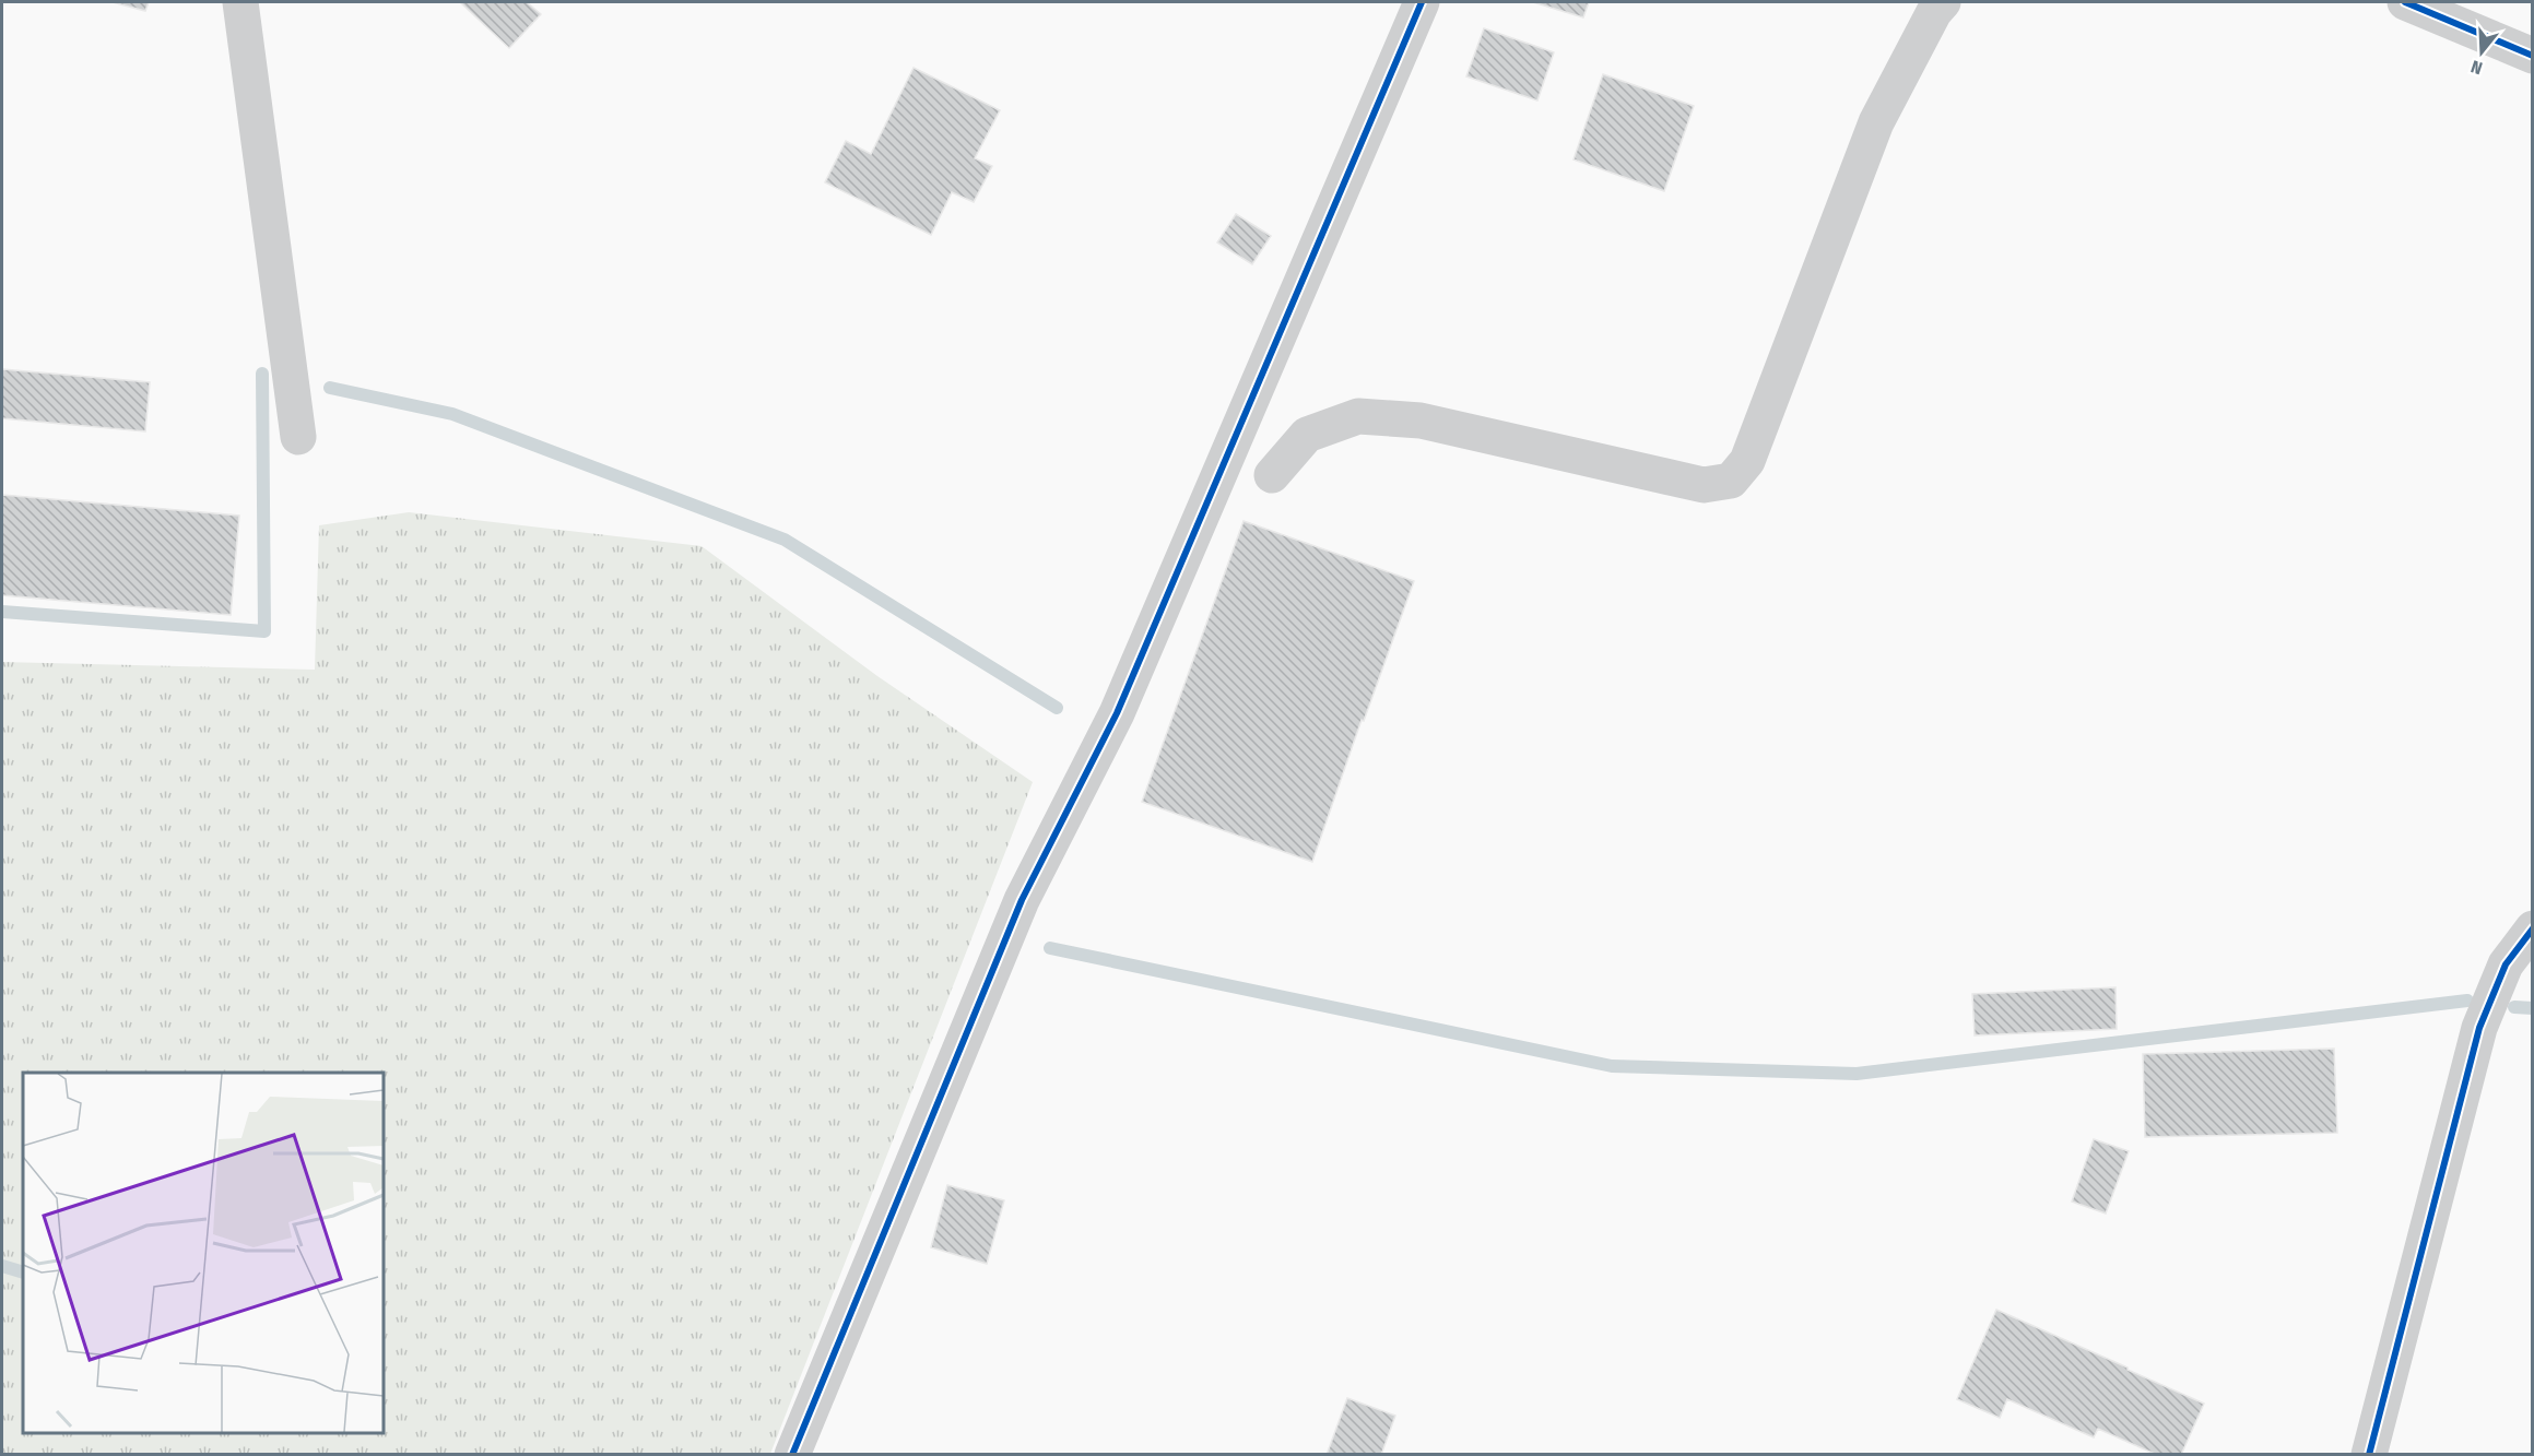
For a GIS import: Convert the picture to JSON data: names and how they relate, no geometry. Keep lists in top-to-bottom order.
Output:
{
  "north": "bottom"
}
